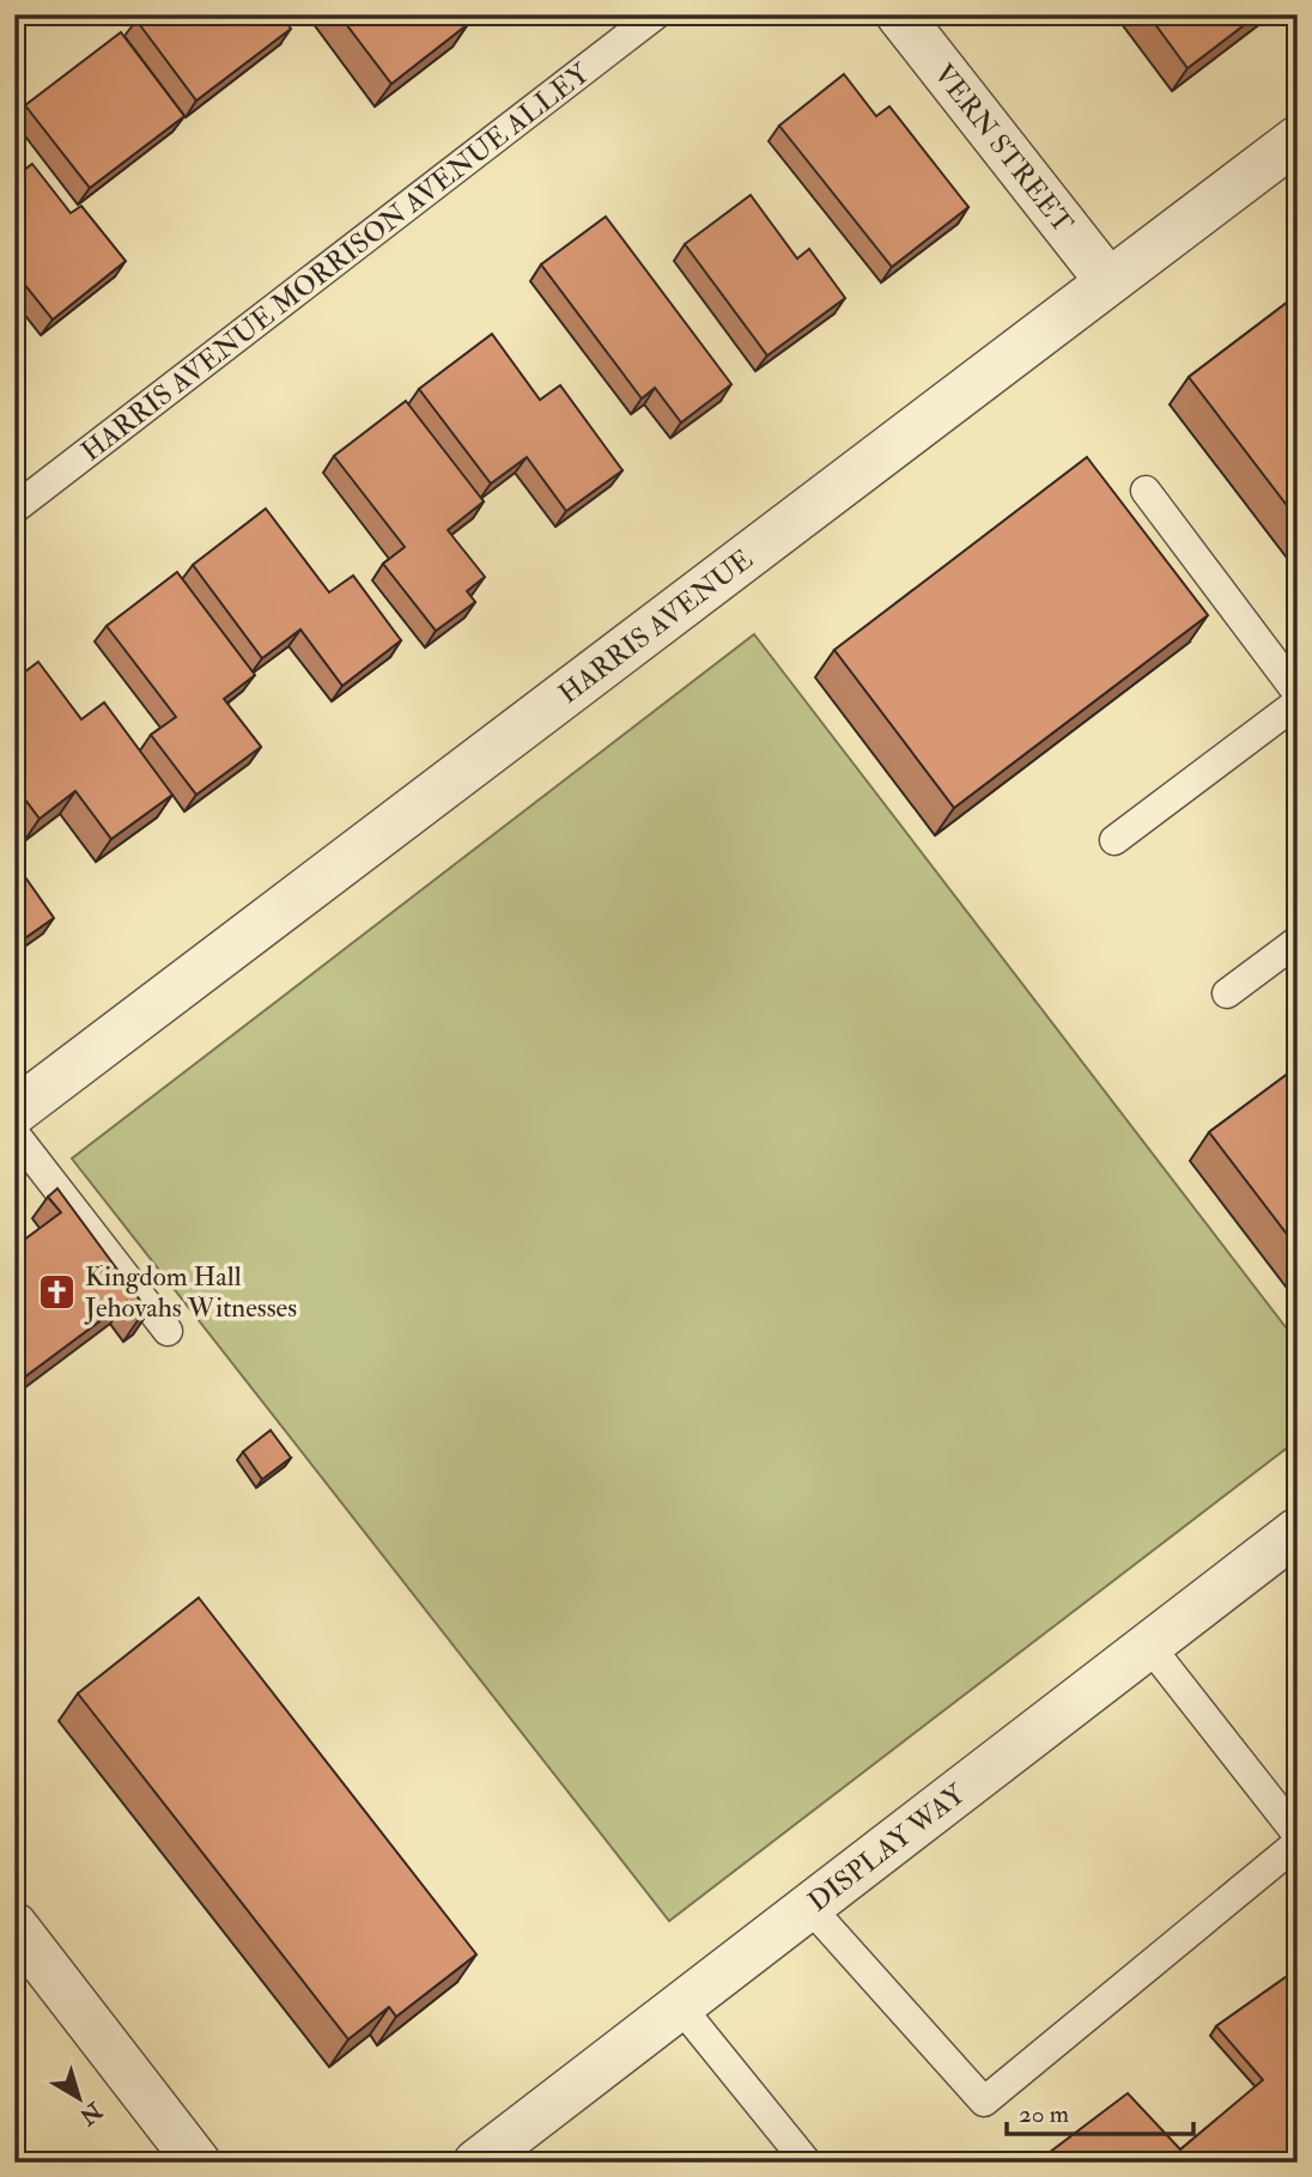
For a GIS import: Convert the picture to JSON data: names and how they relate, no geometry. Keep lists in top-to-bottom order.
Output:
{
  "streets": {
    "street": ["VERN STREET", "HARRIS AVENUE", "DISPLAY WAY"],
    "lane": ["HARRIS AVENUE MORRISON AVENUE ALLEY"]
  },
  "crossings": [
    ["VERN STREET", "HARRIS AVENUE"]
  ],
  "places": {
    "church": ["Kingdom Hall Jehovahs Witnesses"]
  },
  "scale_bar": "20 m",
  "north": "bottom right"
}
